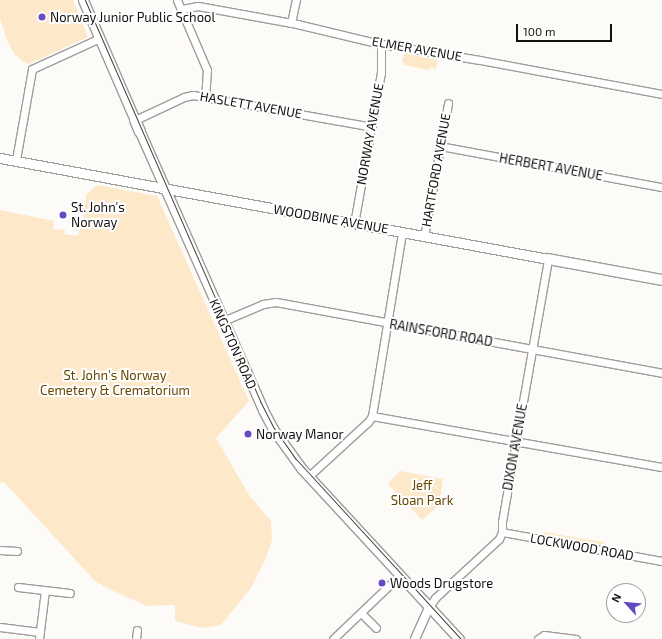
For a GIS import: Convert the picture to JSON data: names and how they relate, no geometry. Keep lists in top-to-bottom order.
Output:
{
  "streets": {
    "main road": ["WOODBINE AVENUE", "KINGSTON ROAD"],
    "street": [
      "ELMER AVENUE",
      "HASLETT AVENUE",
      "NORWAY AVENUE",
      "HERBERT AVENUE",
      "HARTFORD AVENUE",
      "RAINSFORD ROAD",
      "DIXON AVENUE",
      "LOCKWOOD ROAD"
    ]
  },
  "crossings": [
    ["ELMER AVENUE", "NORWAY AVENUE"],
    ["HASLETT AVENUE", "NORWAY AVENUE"],
    ["HASLETT AVENUE", "KINGSTON ROAD"],
    ["NORWAY AVENUE", "WOODBINE AVENUE"],
    ["HERBERT AVENUE", "HARTFORD AVENUE"],
    ["HARTFORD AVENUE", "WOODBINE AVENUE"],
    ["WOODBINE AVENUE", "KINGSTON ROAD"],
    ["WOODBINE AVENUE", "DIXON AVENUE"],
    ["RAINSFORD ROAD", "KINGSTON ROAD"],
    ["RAINSFORD ROAD", "DIXON AVENUE"],
    ["DIXON AVENUE", "LOCKWOOD ROAD"]
  ],
  "parks": ["St. John's Norway Cemetery & Crematorium", "Jeff Sloan Park"],
  "places": [
    "Norway Junior Public School",
    "St. John's Norway",
    "Norway Manor",
    "Woods Drugstore"
  ],
  "scale_bar": "100 m",
  "north": "top left"
}
